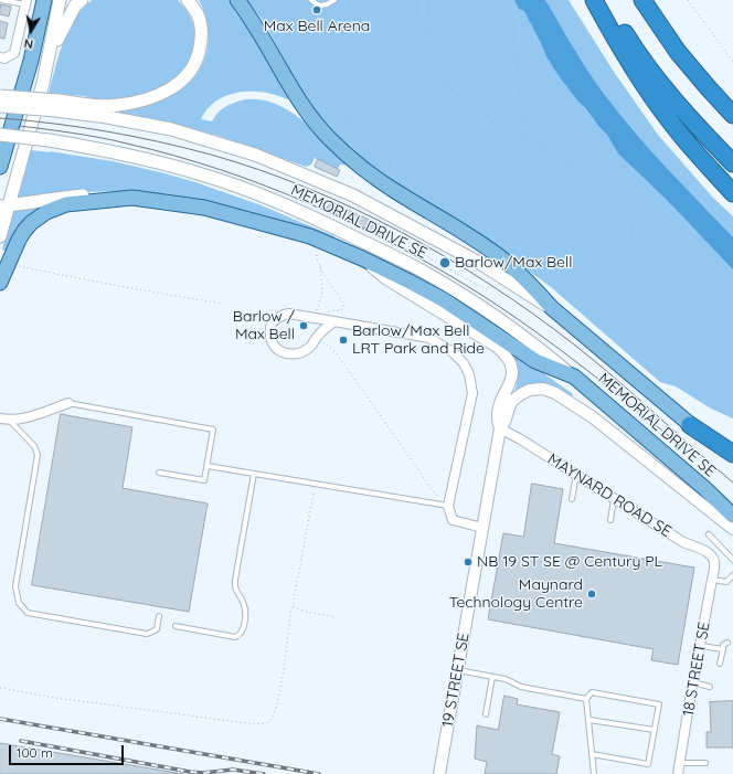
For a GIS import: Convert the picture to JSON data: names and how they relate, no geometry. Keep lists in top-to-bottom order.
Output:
{
  "streets": {
    "main road": ["MEMORIAL DRIVE SE"],
    "street": ["MAYNARD ROAD SE", "18 STREET SE", "19 STREET SE"]
  },
  "crossings": [
    ["MAYNARD ROAD SE", "18 STREET SE"],
    ["MAYNARD ROAD SE", "19 STREET SE"]
  ],
  "places": [
    "Max Bell Arena",
    "Barlow/Max Bell",
    "Barlow / Max Bell",
    "Barlow/Max Bell LRT Park and Ride",
    "NB 19 ST SE @ Century PL",
    "Maynard Technology Centre"
  ],
  "scale_bar": "100 m",
  "north": "bottom"
}
